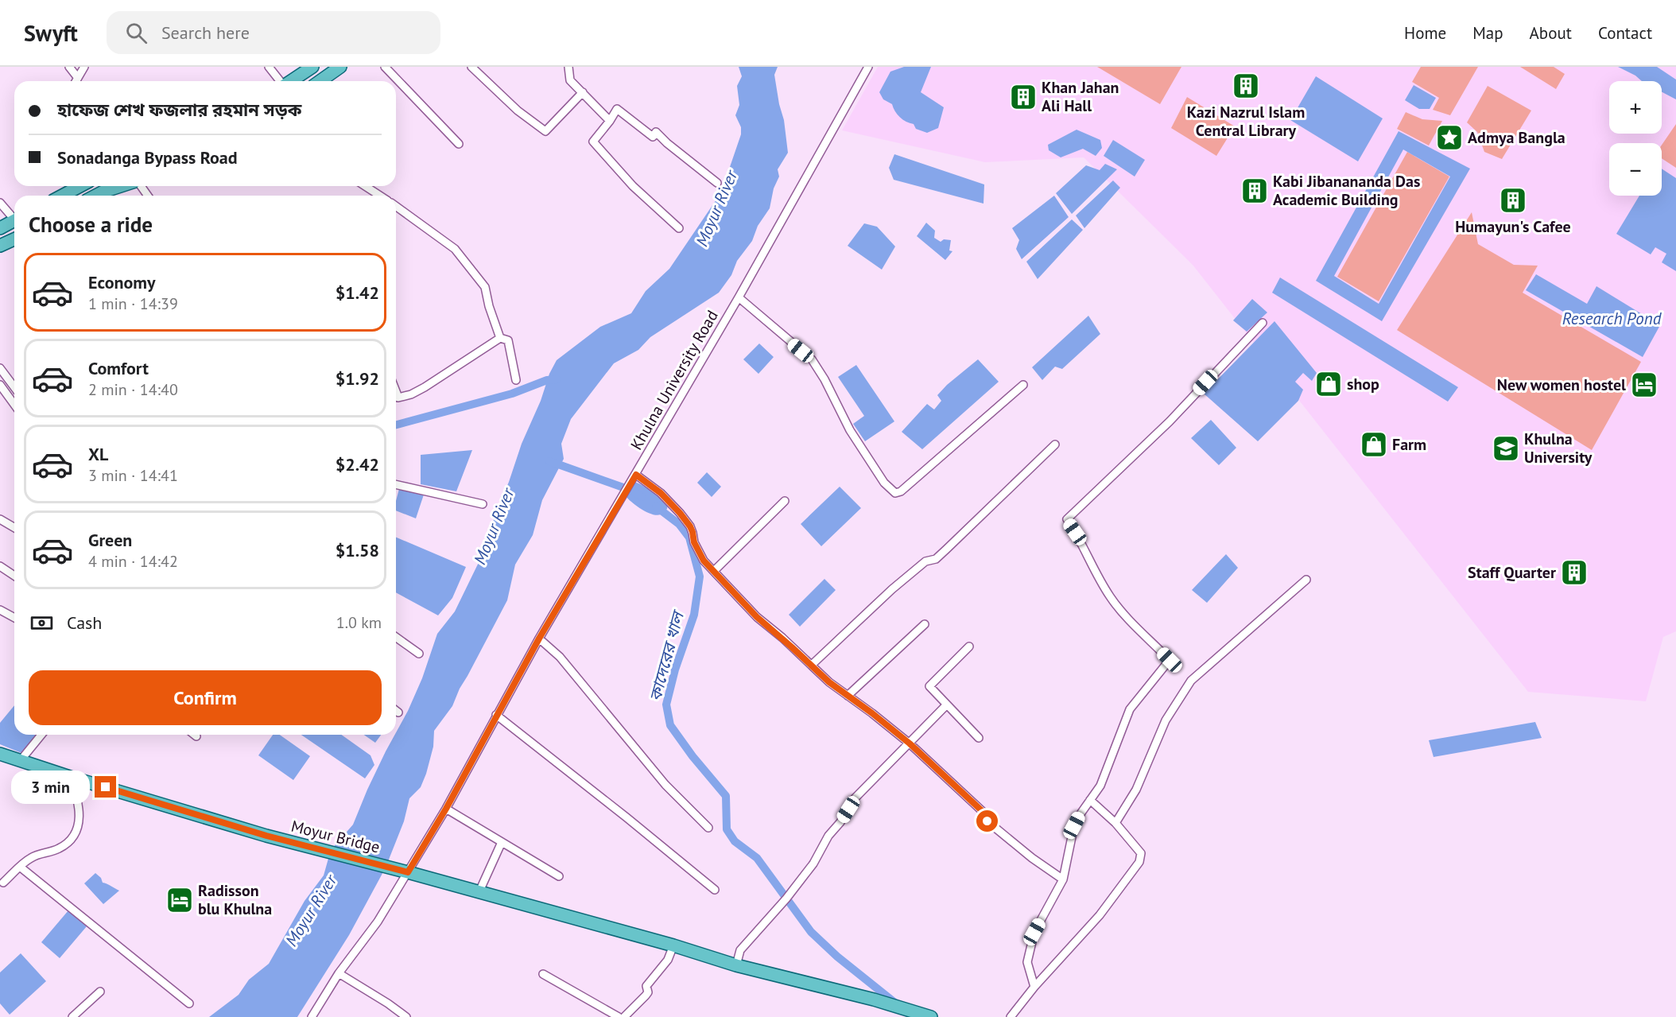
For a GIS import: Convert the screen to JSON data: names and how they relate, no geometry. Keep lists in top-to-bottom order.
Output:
{
  "streets": {
    "main road": ["Moyur Bridge"],
    "street": ["Khulna University Road"]
  },
  "crossings": [
    ["Khulna University Road", "Moyur Bridge"]
  ],
  "water": ["Moyur River", "Research Pond", "কাদেরের খাল"],
  "places": {
    "building": [
      "Kazi Nazrul Islam Central Library",
      "Khan Jahan Ali Hall",
      "Kabi Jibanananda Das Academic Building",
      "Humayun's Cafee",
      "Staff Quarter"
    ],
    "place": ["Admya Bangla"],
    "shop": ["shop", "Farm"],
    "hotel": ["New women hostel", "Radisson blu Khulna"],
    "school or university": ["Khulna University"]
  },
  "page": {
    "header": "Swyft",
    "search": "Search here",
    "nav": [
      "Home",
      "Map",
      "About",
      "Contact"
    ],
    "map_buttons": ["+", "−"],
    "banner": ["হাফেজ শেখ ফজলার রহমান সড়ক", "Sonadanga Bypass Road"],
    "heading": "Choose a ride",
    "list": [
      {
        "name": "Economy",
        "note": "1 min · 14:39",
        "value": "$1.42"
      },
      {
        "name": "Comfort",
        "note": "2 min · 14:40",
        "value": "$1.92"
      },
      {
        "name": "XL",
        "note": "3 min · 14:41",
        "value": "$2.42"
      },
      {
        "name": "Green",
        "note": "4 min · 14:42",
        "value": "$1.58"
      }
    ],
    "pay": ["Cash", "1.0 km"],
    "buttons": "Confirm",
    "bubble": "3 min"
  }
}
